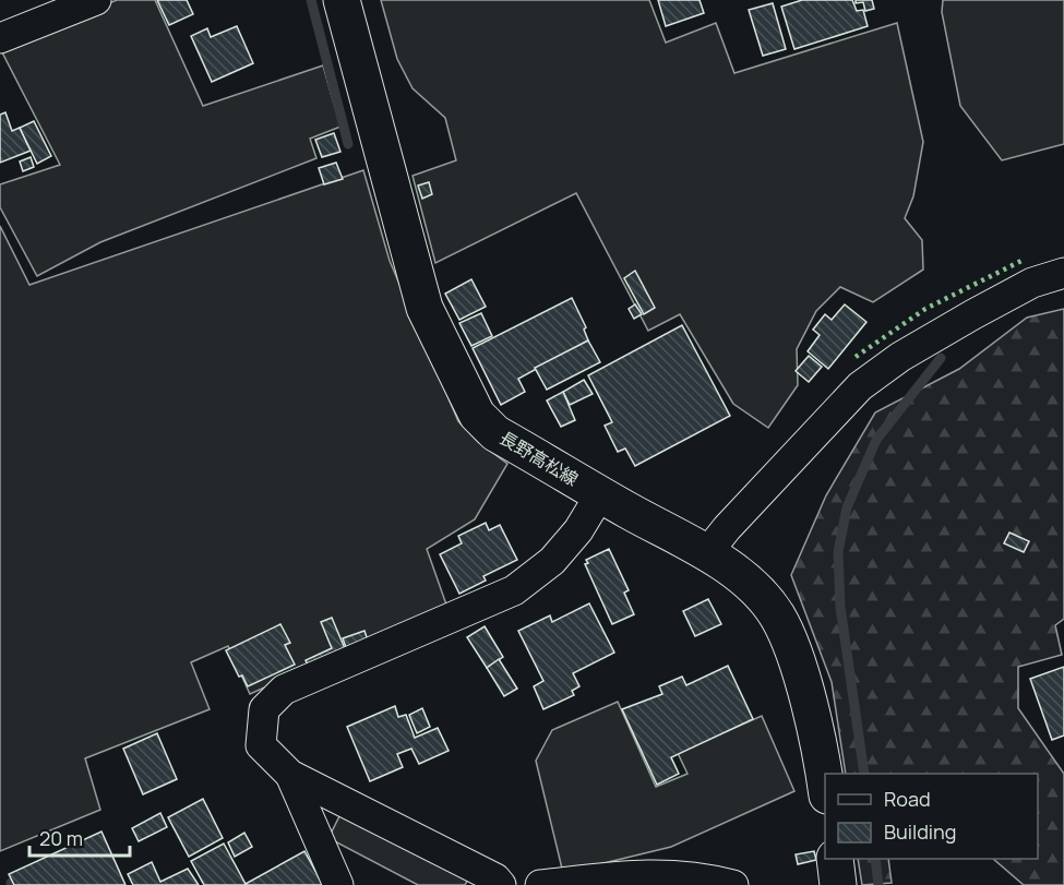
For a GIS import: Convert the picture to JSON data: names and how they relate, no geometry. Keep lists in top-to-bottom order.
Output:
{
  "streets": {
    "main road": ["長野高松線"]
  },
  "legend": ["Road", "Building"],
  "scale_bar": "20 m"
}
